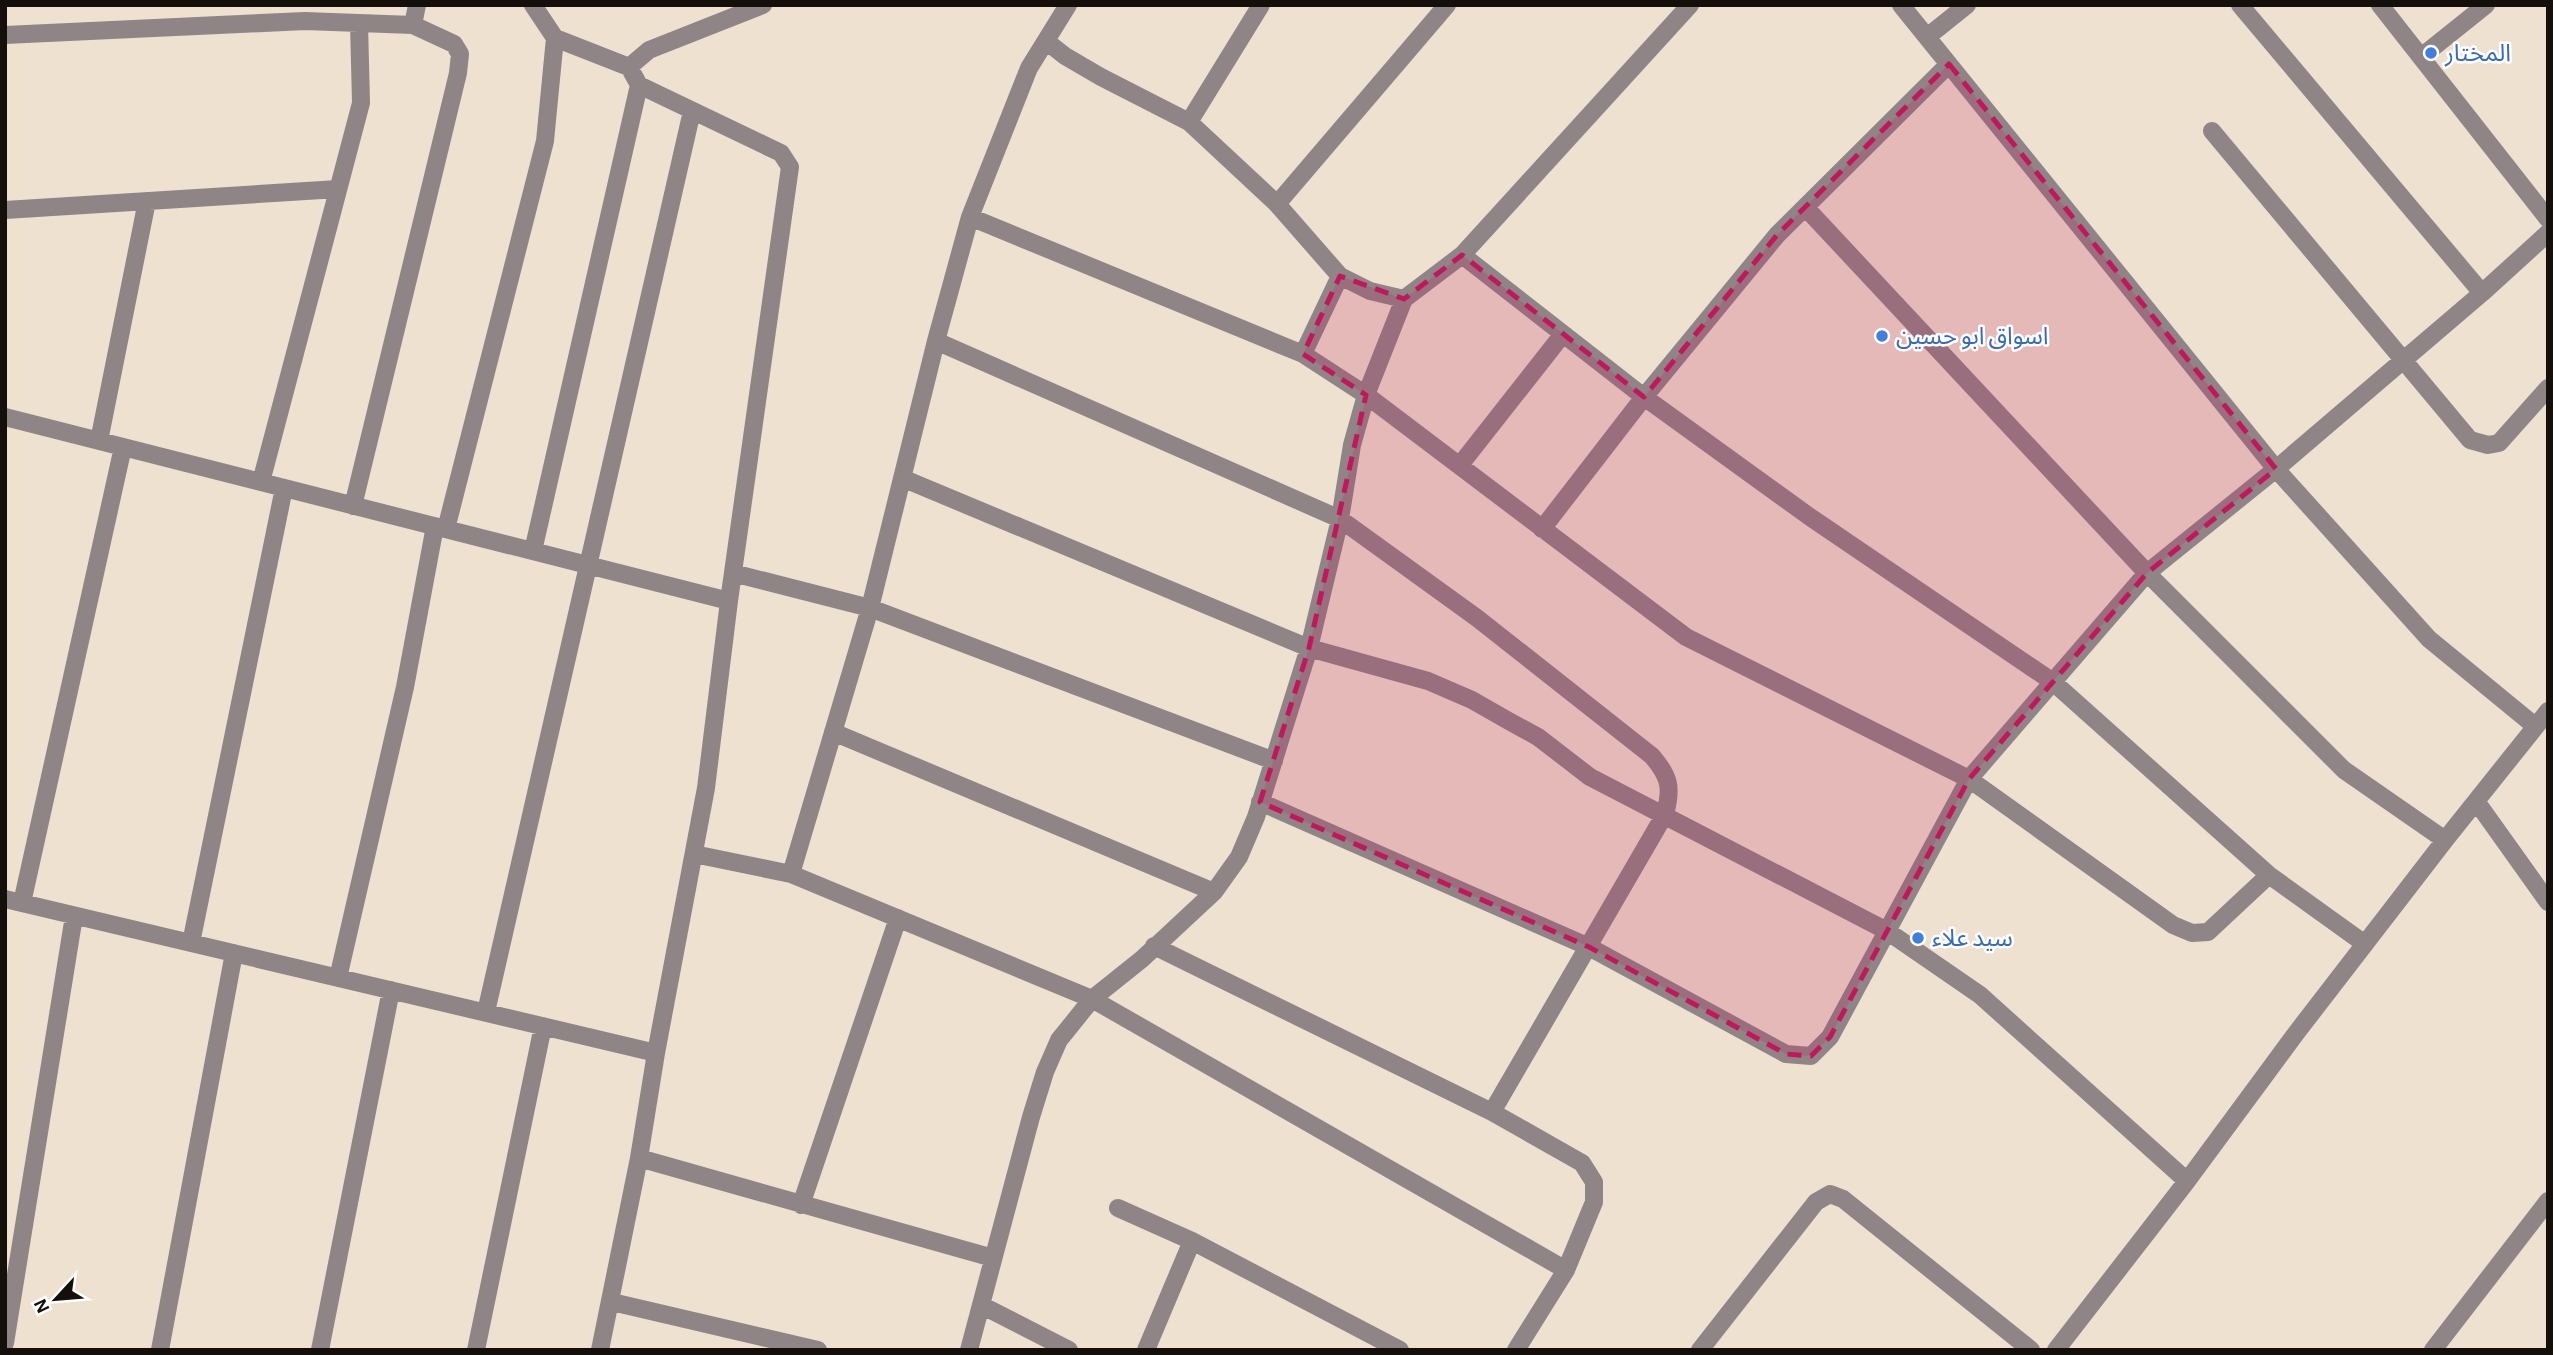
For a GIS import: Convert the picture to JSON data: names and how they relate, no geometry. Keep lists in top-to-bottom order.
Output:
{
  "places": ["المختار", "اسواق ابو حسين", "سيد علاء"],
  "north": "bottom left"
}
